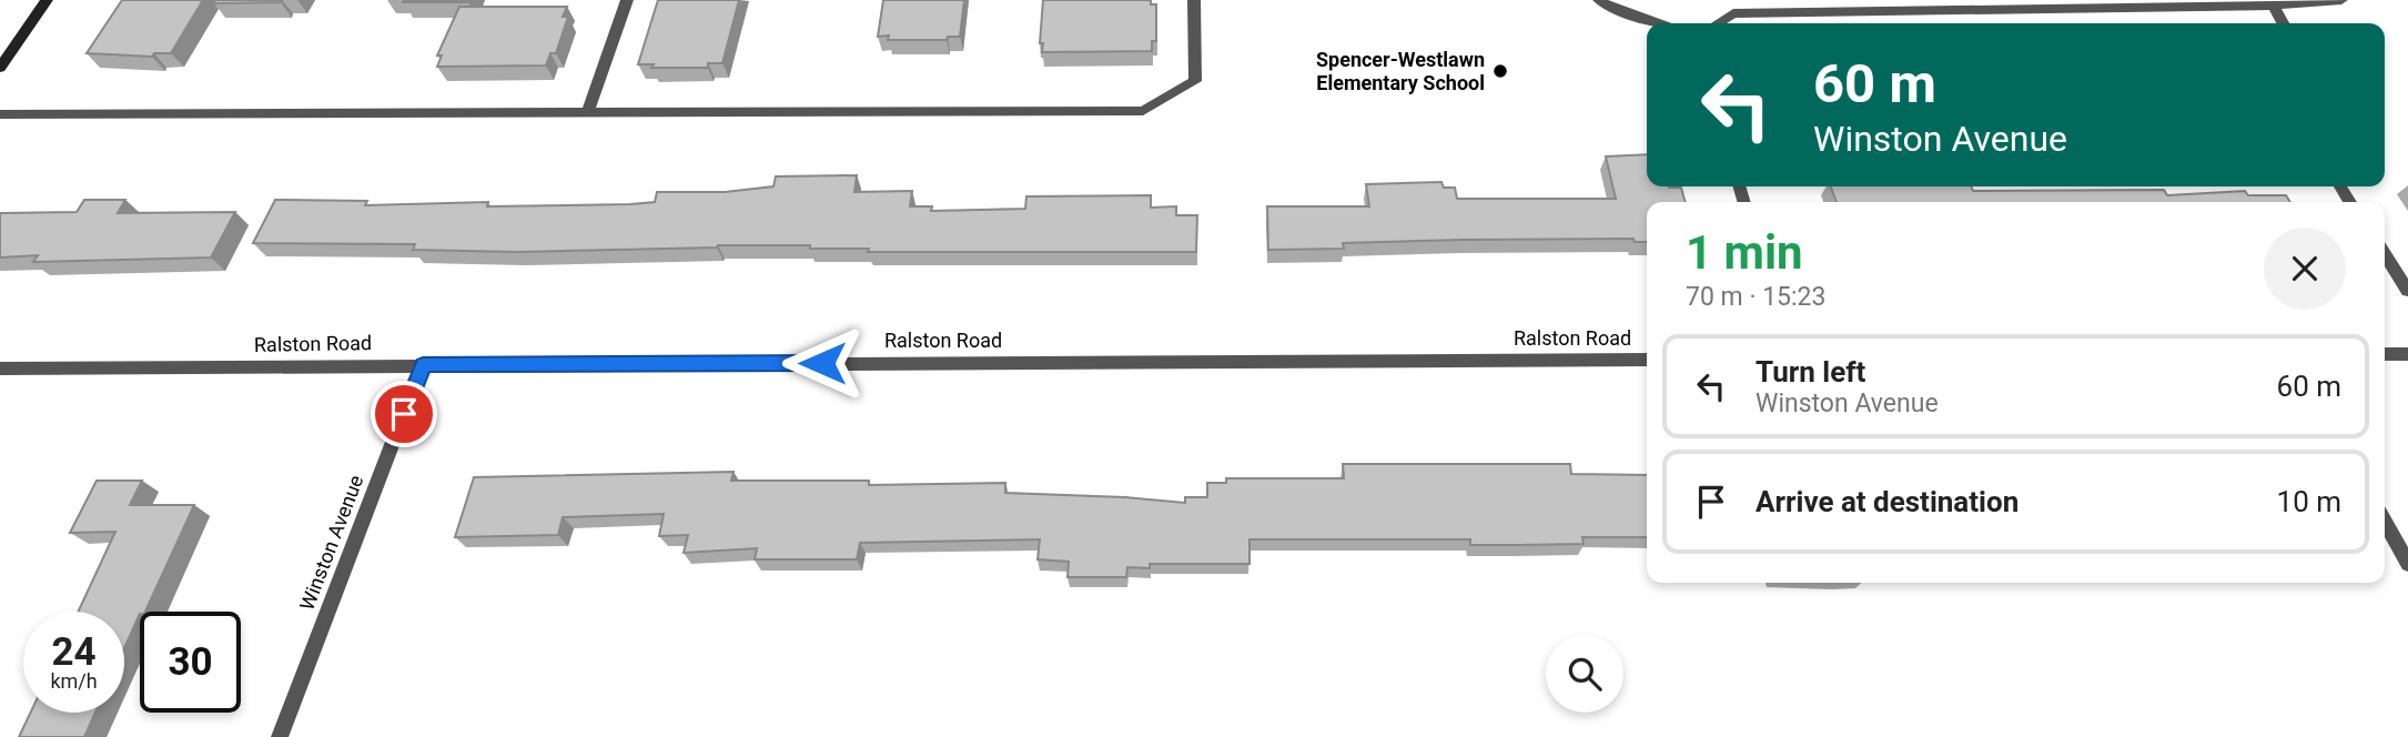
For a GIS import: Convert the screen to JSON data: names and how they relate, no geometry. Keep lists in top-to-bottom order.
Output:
{
  "streets": {
    "street": ["Ralston Road", "Winston Avenue"]
  },
  "crossings": [
    ["Ralston Road", "Winston Avenue"]
  ],
  "places": ["Spencer-Westlawn Elementary School"],
  "page": {
    "turn": ["60 m", "Winston Avenue"],
    "heading": ["1 min", "70 m · 15:23"],
    "list": [
      {
        "name": "Turn left",
        "note": "Winston Avenue",
        "value": "60 m"
      },
      {
        "name": "Arrive at destination",
        "value": "10 m"
      }
    ],
    "speed": "24 km/h",
    "limit": "30"
  }
}
